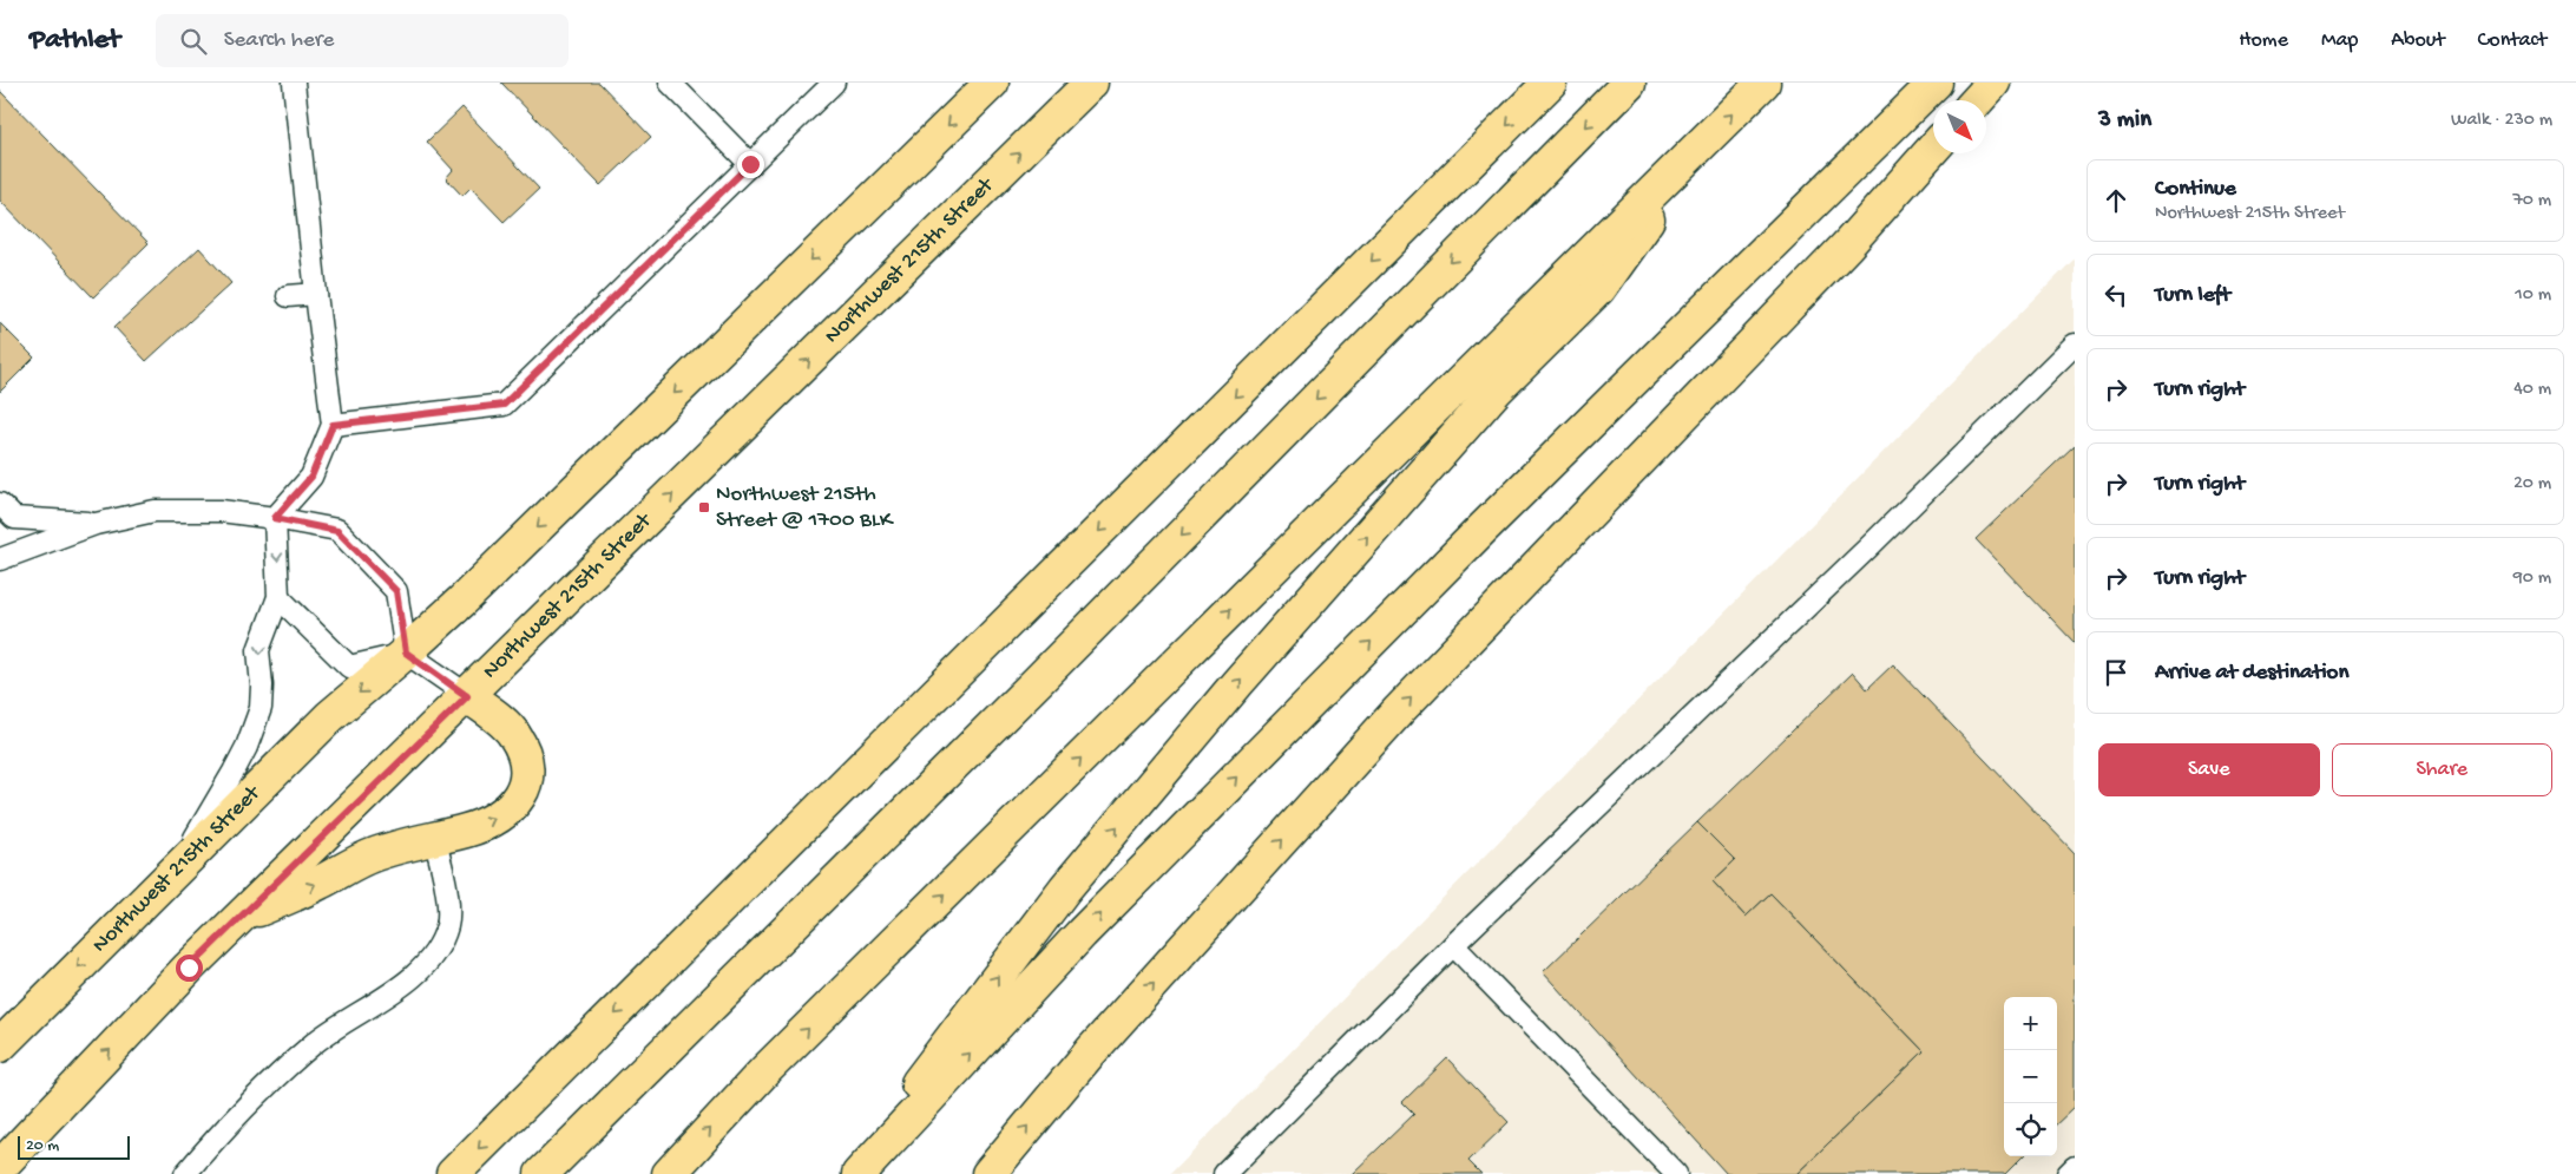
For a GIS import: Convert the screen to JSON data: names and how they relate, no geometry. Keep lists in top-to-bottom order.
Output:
{
  "streets": {
    "main road": ["Northwest 215th Street"]
  },
  "places": {
    "transit": ["Northwest 215th Street @ 1700 BLK"]
  },
  "scale_bar": "20 m",
  "north": "bottom right",
  "page": {
    "header": "Pathlet",
    "search": "Search here",
    "nav": [
      "Home",
      "Map",
      "About",
      "Contact"
    ],
    "heading": ["3 min", "Walk · 230 m"],
    "list": [
      ["Continue", "Northwest 215th Street", "70 m"],
      ["Turn left", "10 m"],
      ["Turn right", "40 m"],
      ["Turn right", "20 m"],
      ["Turn right", "90 m"],
      "Arrive at destination"
    ],
    "buttons": ["Save", "Share"],
    "map_buttons": ["+", "−"],
    "scale": "20 m"
  }
}
